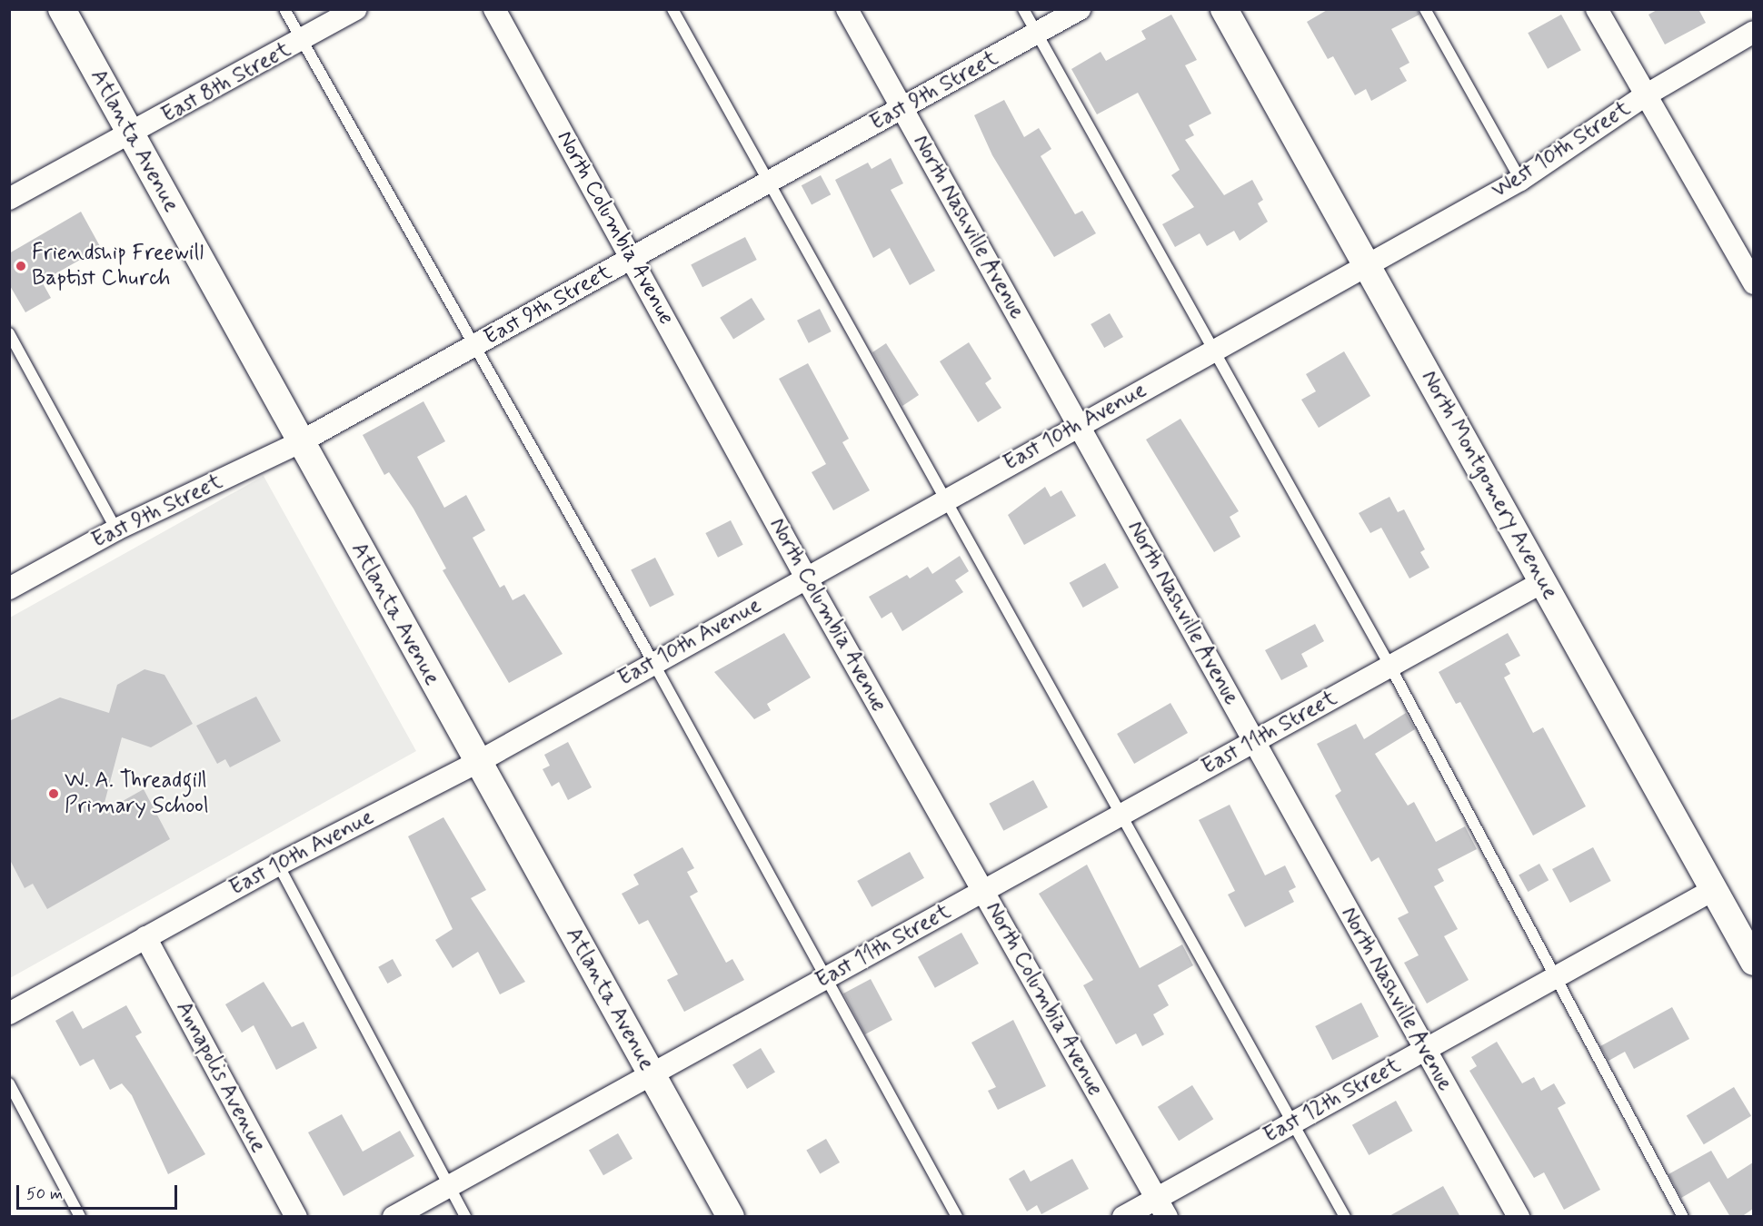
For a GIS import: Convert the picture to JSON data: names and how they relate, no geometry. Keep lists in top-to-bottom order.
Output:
{
  "streets": {
    "street": [
      "East 8th Street",
      "East 9th Street",
      "Atlanta Avenue",
      "West 10th Street",
      "North Nashville Avenue",
      "North Columbia Avenue",
      "East 10th Avenue",
      "North Montgomery Avenue",
      "East 11th Street",
      "Annapolis Avenue",
      "East 12th Street"
    ]
  },
  "crossings": [
    ["East 8th Street", "Atlanta Avenue"],
    ["East 9th Street", "Atlanta Avenue"],
    ["East 9th Street", "North Nashville Avenue"],
    ["East 9th Street", "North Columbia Avenue"],
    ["Atlanta Avenue", "East 10th Avenue"],
    ["Atlanta Avenue", "East 11th Street"],
    ["West 10th Street", "East 10th Avenue"],
    ["West 10th Street", "North Montgomery Avenue"],
    ["North Nashville Avenue", "East 10th Avenue"],
    ["North Nashville Avenue", "East 11th Street"],
    ["North Nashville Avenue", "East 12th Street"],
    ["North Columbia Avenue", "East 10th Avenue"],
    ["North Columbia Avenue", "East 11th Street"],
    ["North Columbia Avenue", "East 12th Street"],
    ["East 10th Avenue", "North Montgomery Avenue"],
    ["East 10th Avenue", "Annapolis Avenue"],
    ["North Montgomery Avenue", "East 11th Street"],
    ["North Montgomery Avenue", "East 12th Street"]
  ],
  "places": ["Friendship Freewill Baptist Church", "W. A. Threadgill Primary School"],
  "scale_bar": "50 m"
}
